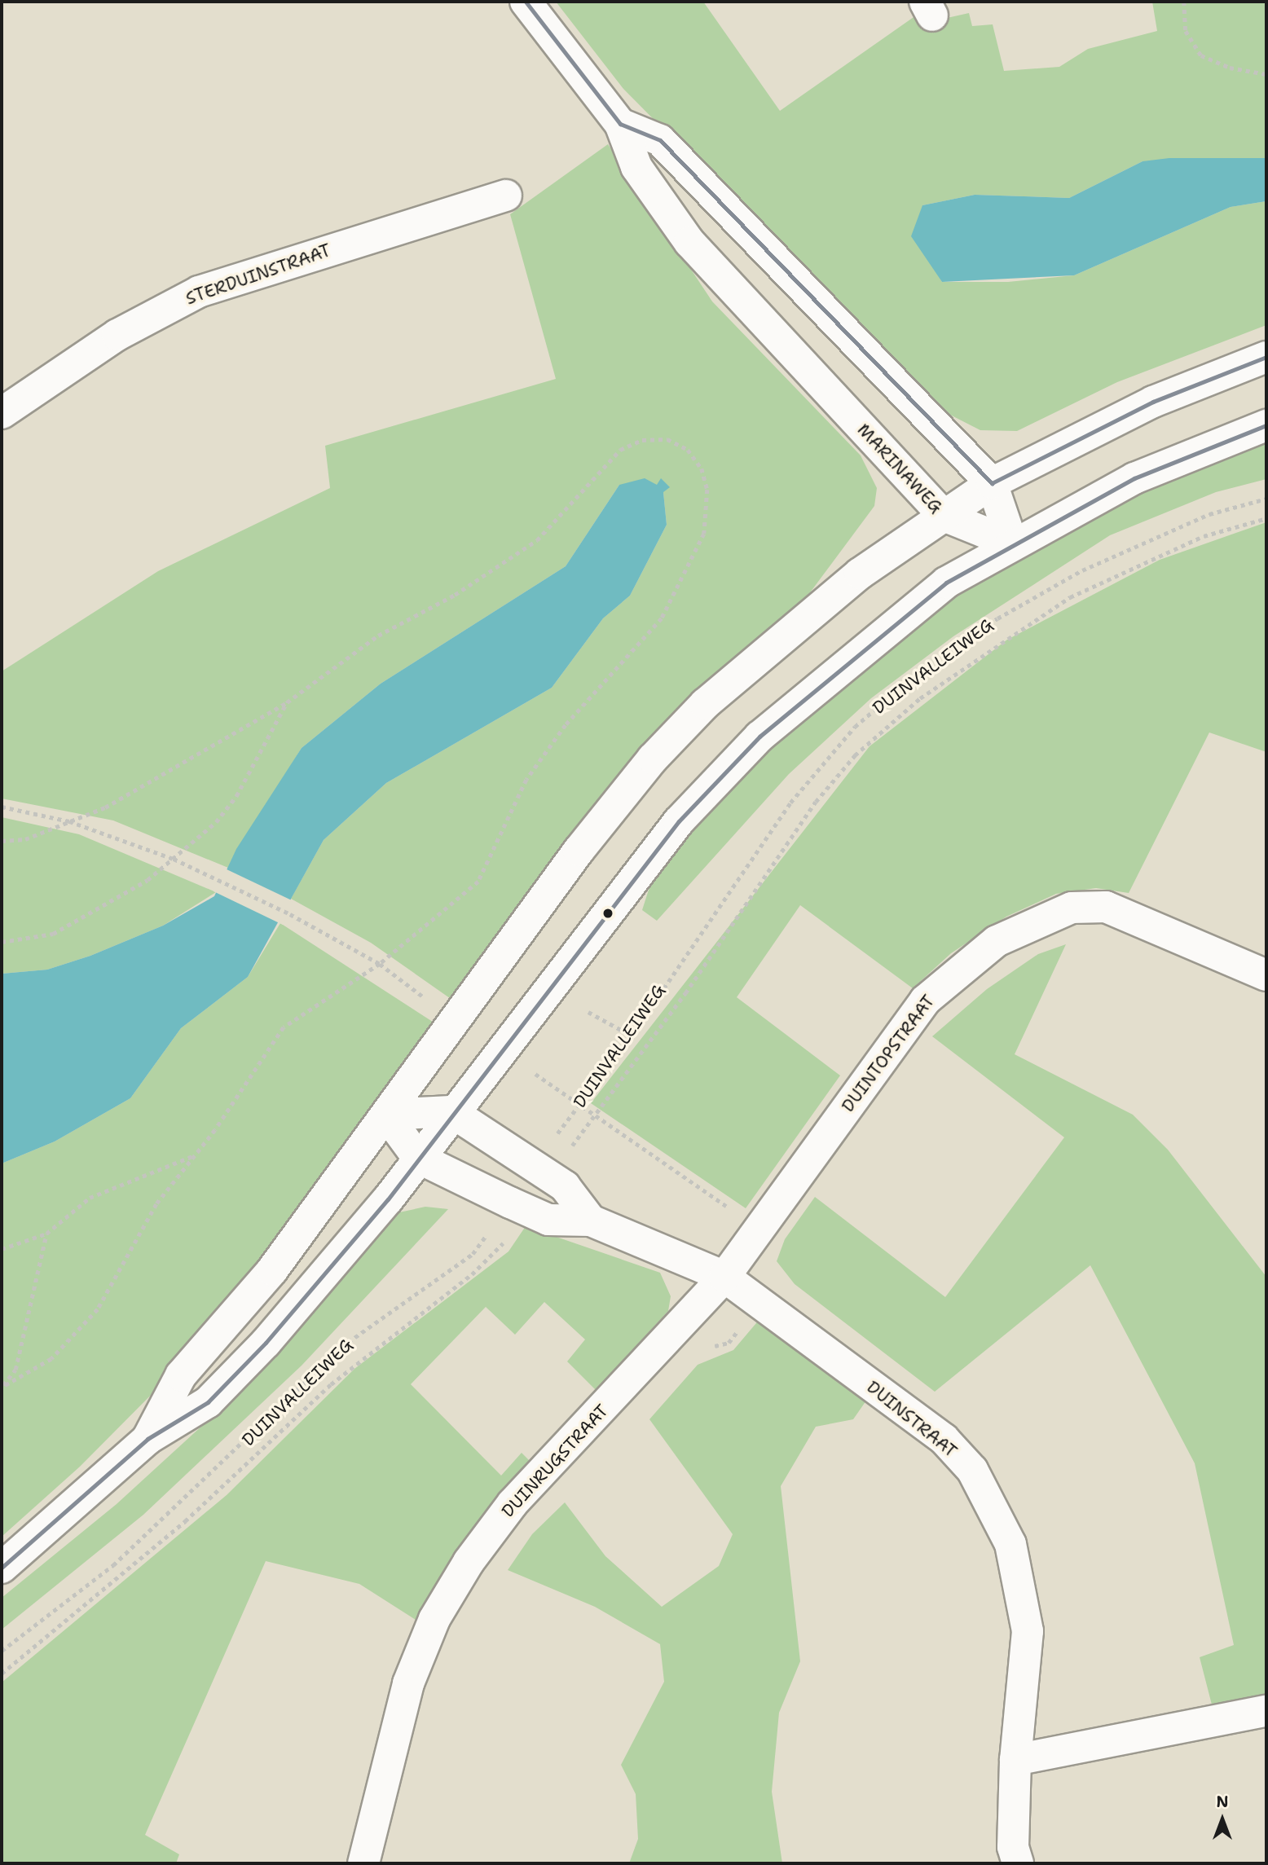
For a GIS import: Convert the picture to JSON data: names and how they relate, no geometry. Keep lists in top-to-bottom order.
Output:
{
  "streets": {
    "street": [
      "STERDUINSTRAAT",
      "MARINAWEG",
      "DUINTOPSTRAAT",
      "DUINSTRAAT",
      "DUINRUGSTRAAT"
    ],
    "path": ["DUINVALLEIWEG"]
  },
  "crossings": [
    ["DUINVALLEIWEG", "DUINSTRAAT"],
    ["DUINTOPSTRAAT", "DUINSTRAAT"],
    ["DUINTOPSTRAAT", "DUINRUGSTRAAT"],
    ["DUINSTRAAT", "DUINRUGSTRAAT"]
  ],
  "north": "top"
}
